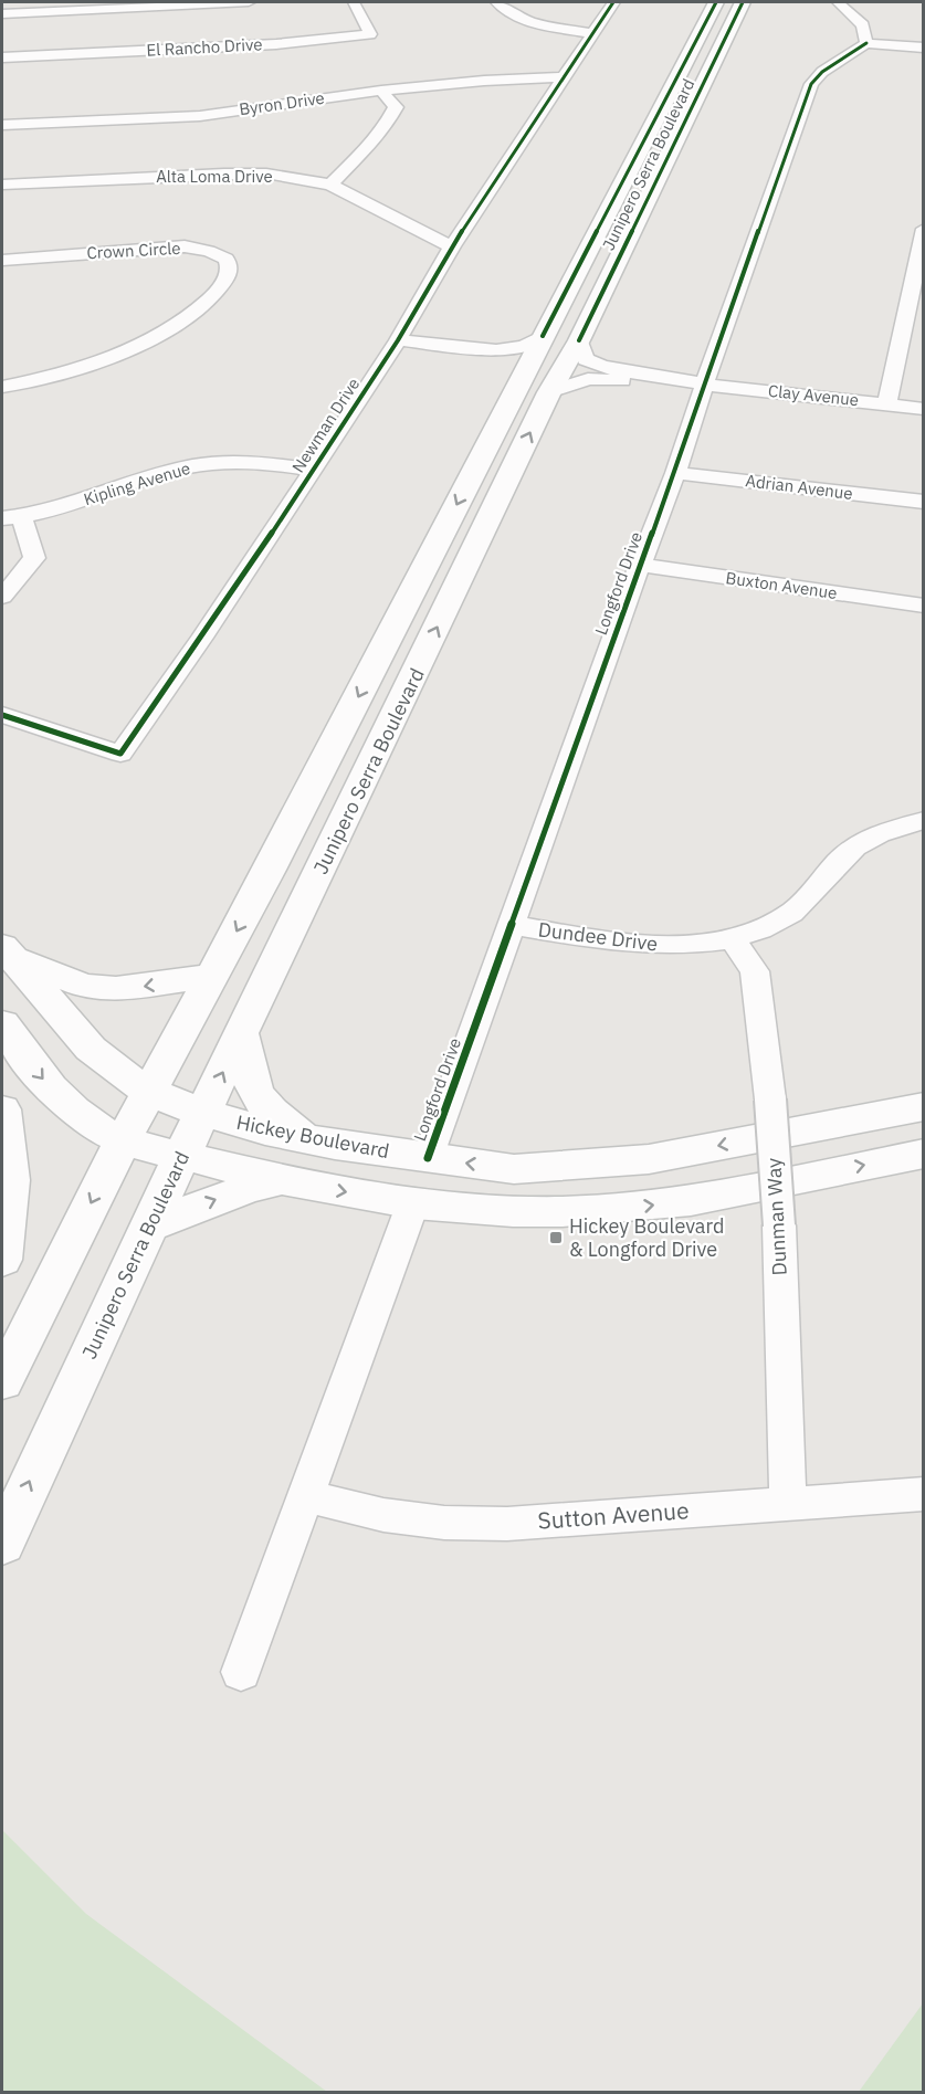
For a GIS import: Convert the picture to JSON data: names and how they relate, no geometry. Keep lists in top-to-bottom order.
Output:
{
  "streets": {
    "main road": ["Junipero Serra Boulevard", "Hickey Boulevard"],
    "street": [
      "El Rancho Drive",
      "Byron Drive",
      "Alta Loma Drive",
      "Crown Circle",
      "Clay Avenue",
      "Newman Drive",
      "Kipling Avenue",
      "Adrian Avenue",
      "Longford Drive",
      "Buxton Avenue",
      "Dundee Drive",
      "Dunman Way",
      "Sutton Avenue"
    ]
  },
  "crossings": [
    ["Byron Drive", "Newman Drive"],
    ["Junipero Serra Boulevard", "Clay Avenue"],
    ["Junipero Serra Boulevard", "Hickey Boulevard"],
    ["Alta Loma Drive", "Newman Drive"],
    ["Clay Avenue", "Longford Drive"],
    ["Newman Drive", "Kipling Avenue"],
    ["Adrian Avenue", "Longford Drive"],
    ["Longford Drive", "Buxton Avenue"],
    ["Longford Drive", "Dundee Drive"],
    ["Longford Drive", "Hickey Boulevard"],
    ["Dundee Drive", "Dunman Way"],
    ["Dunman Way", "Sutton Avenue"]
  ],
  "places": {
    "transit": ["Hickey Boulevard & Longford Drive"]
  }
}
